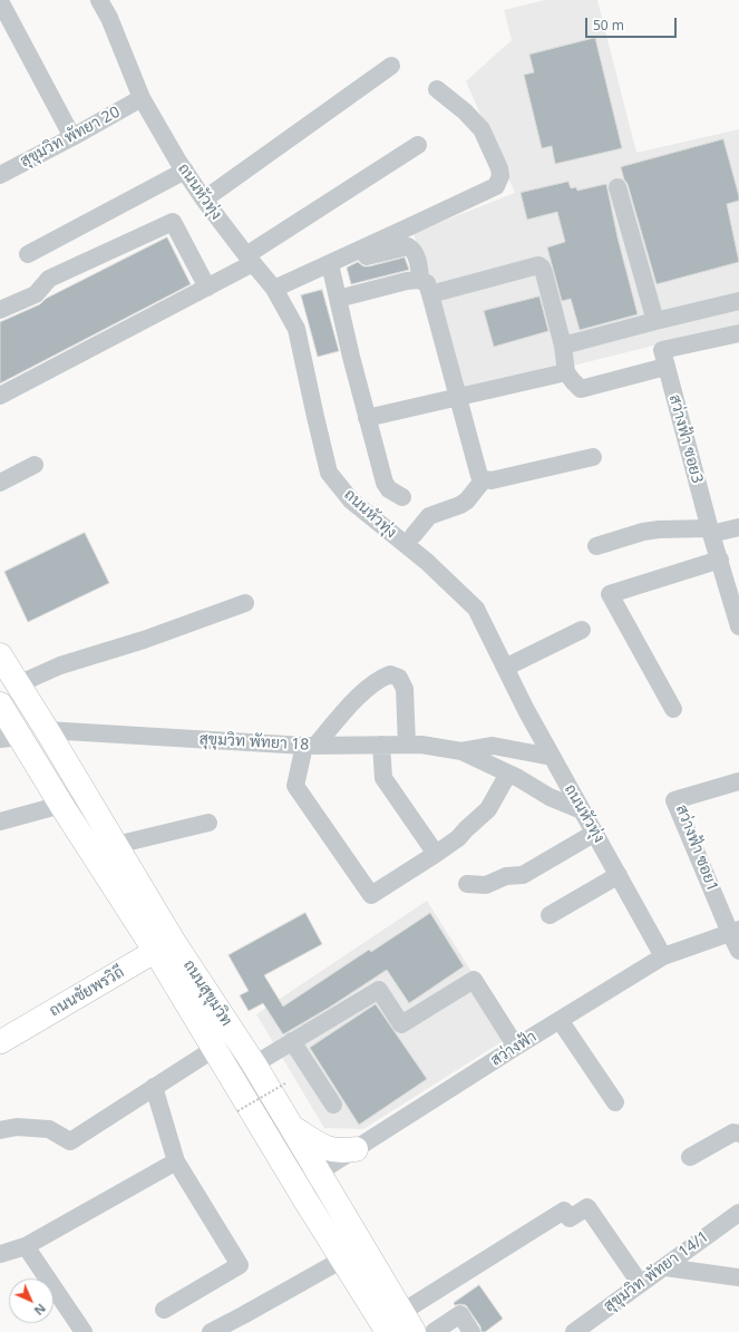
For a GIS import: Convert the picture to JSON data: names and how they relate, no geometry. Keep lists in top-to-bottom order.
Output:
{
  "streets": {
    "highway": ["ถนนสุขุมวิท"],
    "main road": ["ถนนชัยพรวิถี"],
    "street": [
      "สุขุมวิท พัทยา 20",
      "ถนนหัวทุ่ง",
      "สว่างฟ้า ซอย3",
      "สุขุมวิท พัทยา 18",
      "สว่างฟ้า ซอย1",
      "สว่างฟ้า",
      "สุขุมวิท พัทยา 14/1"
    ]
  },
  "crossings": [
    ["สุขุมวิท พัทยา 20", "ถนนหัวทุ่ง"],
    ["ถนนหัวทุ่ง", "สุขุมวิท พัทยา 18"],
    ["ถนนหัวทุ่ง", "สว่างฟ้า"],
    ["สุขุมวิท พัทยา 18", "ถนนสุขุมวิท"],
    ["สว่างฟ้า ซอย1", "สว่างฟ้า"],
    ["ถนนชัยพรวิถี", "ถนนสุขุมวิท"],
    ["ถนนสุขุมวิท", "สว่างฟ้า"]
  ],
  "scale_bar": "50 m",
  "north": "bottom right"
}
